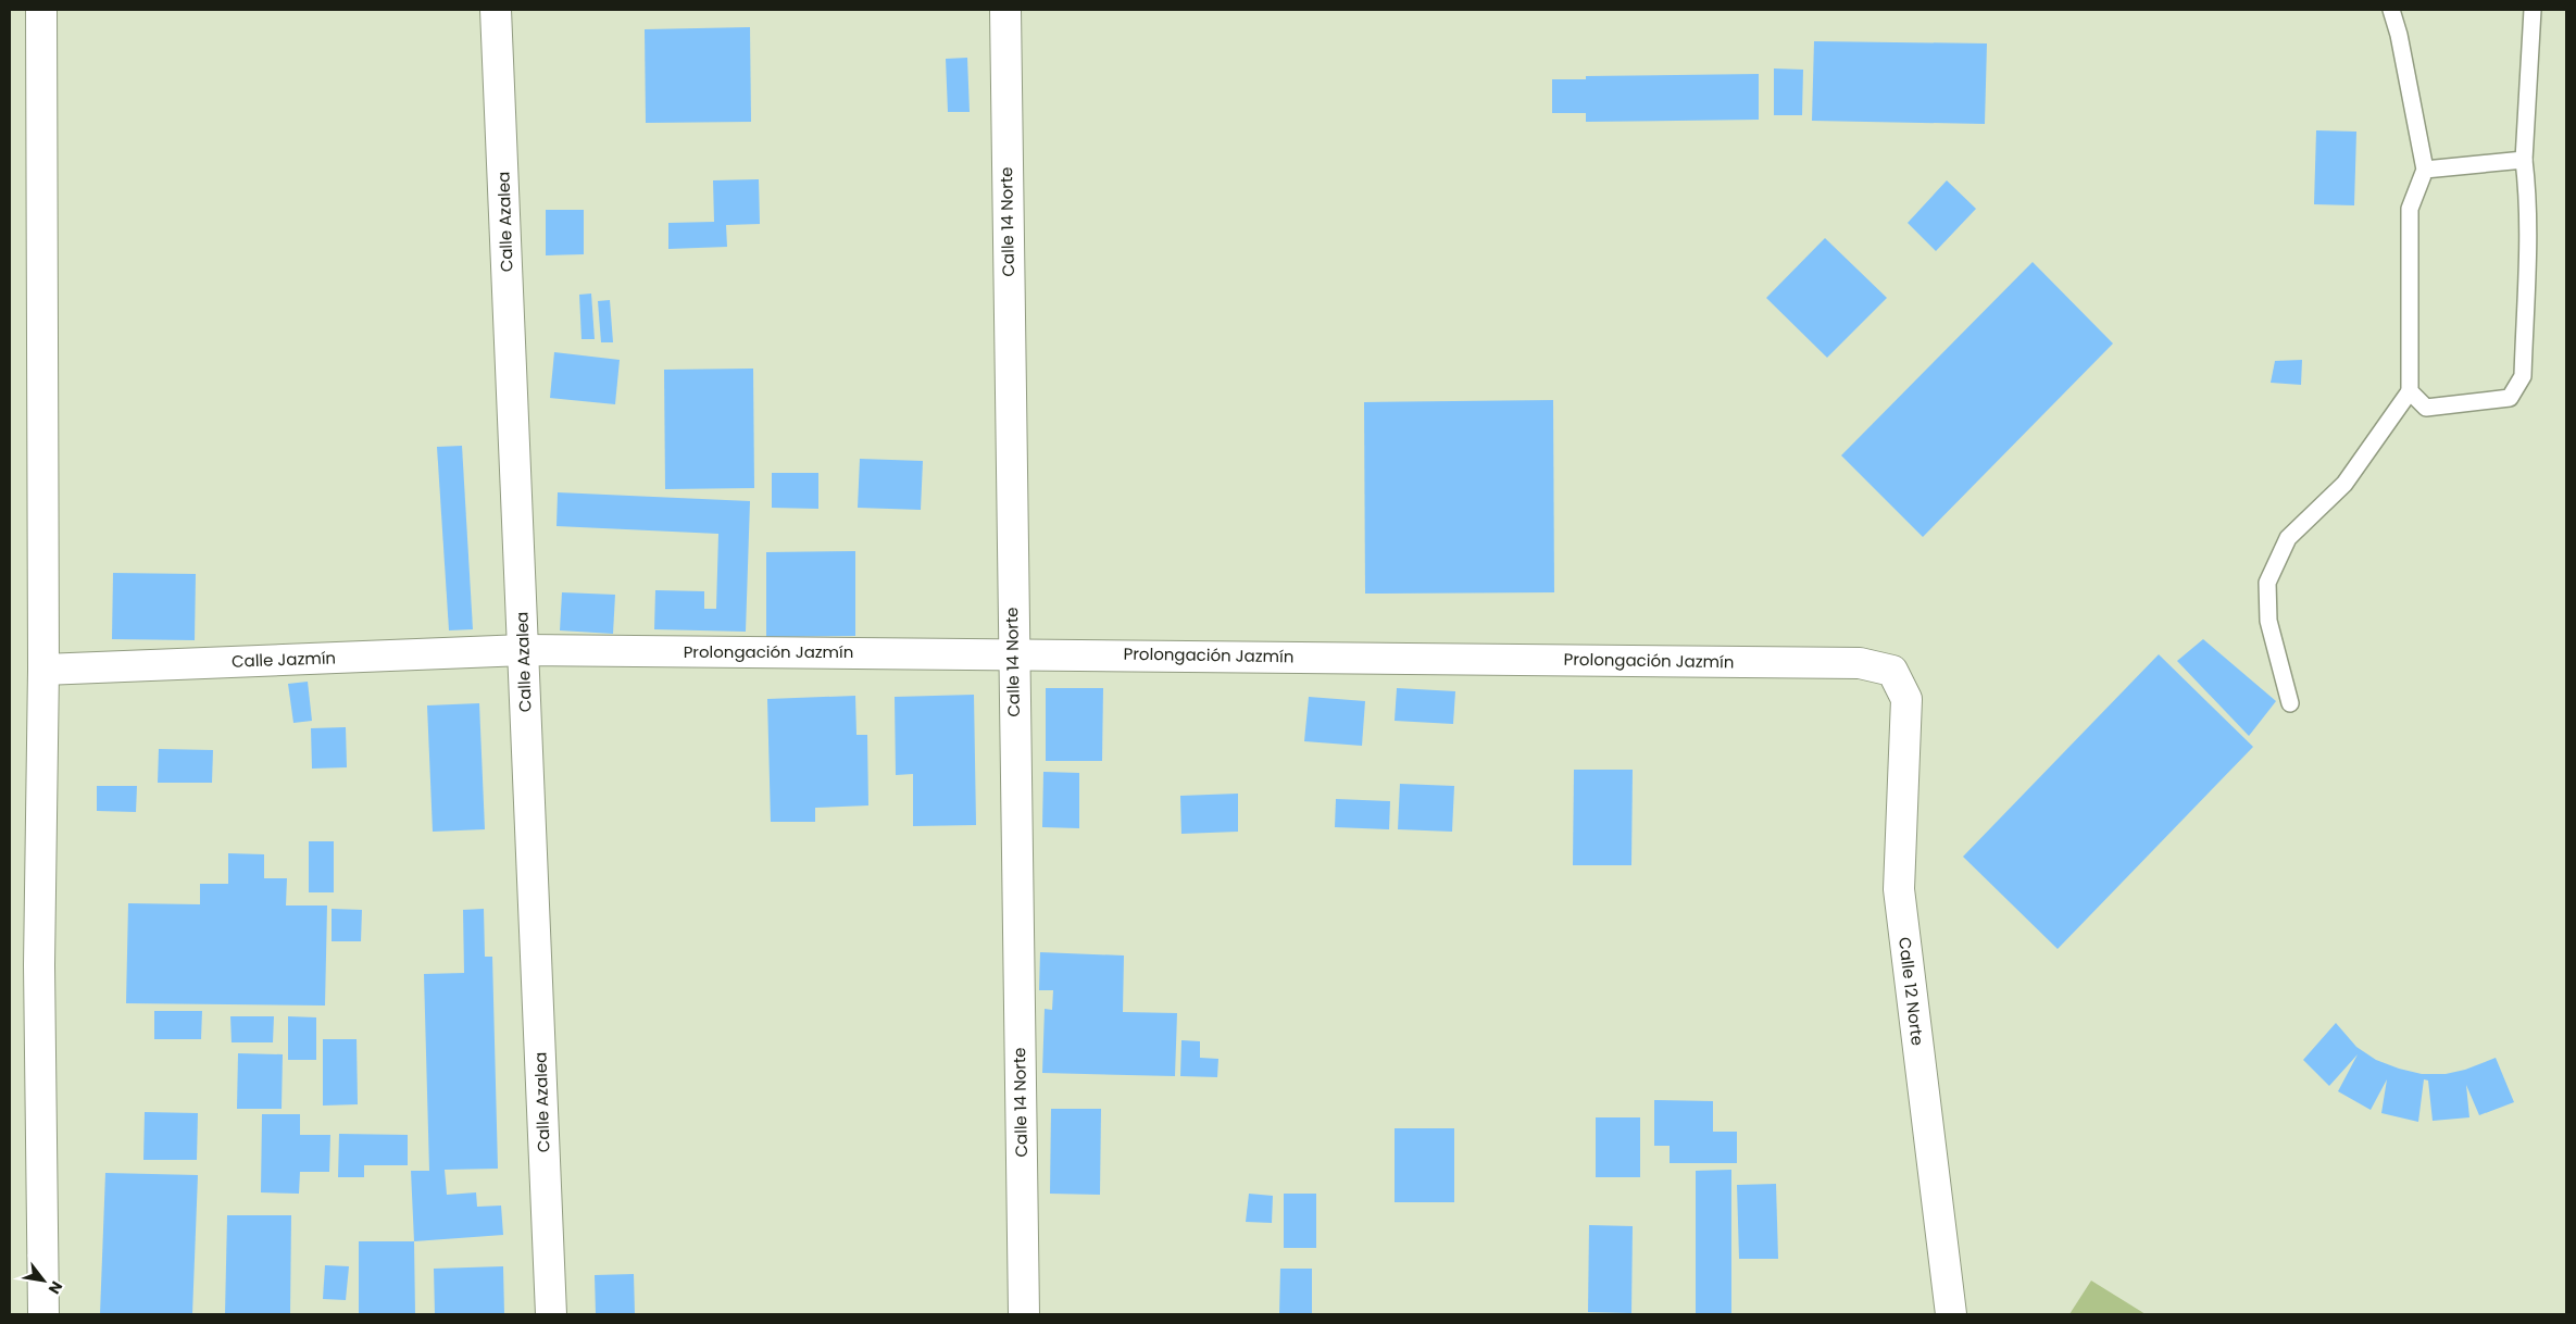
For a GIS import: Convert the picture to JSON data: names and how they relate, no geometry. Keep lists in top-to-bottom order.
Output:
{
  "streets": {
    "street": [
      "Calle Azalea",
      "Calle 14 Norte",
      "Prolongación Jazmín",
      "Calle Jazmín",
      "Calle 12 Norte"
    ]
  },
  "crossings": [
    ["Calle Azalea", "Prolongación Jazmín"],
    ["Calle Azalea", "Calle Jazmín"],
    ["Calle 14 Norte", "Prolongación Jazmín"],
    ["Prolongación Jazmín", "Calle Jazmín"],
    ["Prolongación Jazmín", "Calle 12 Norte"]
  ],
  "north": "bottom right"
}
